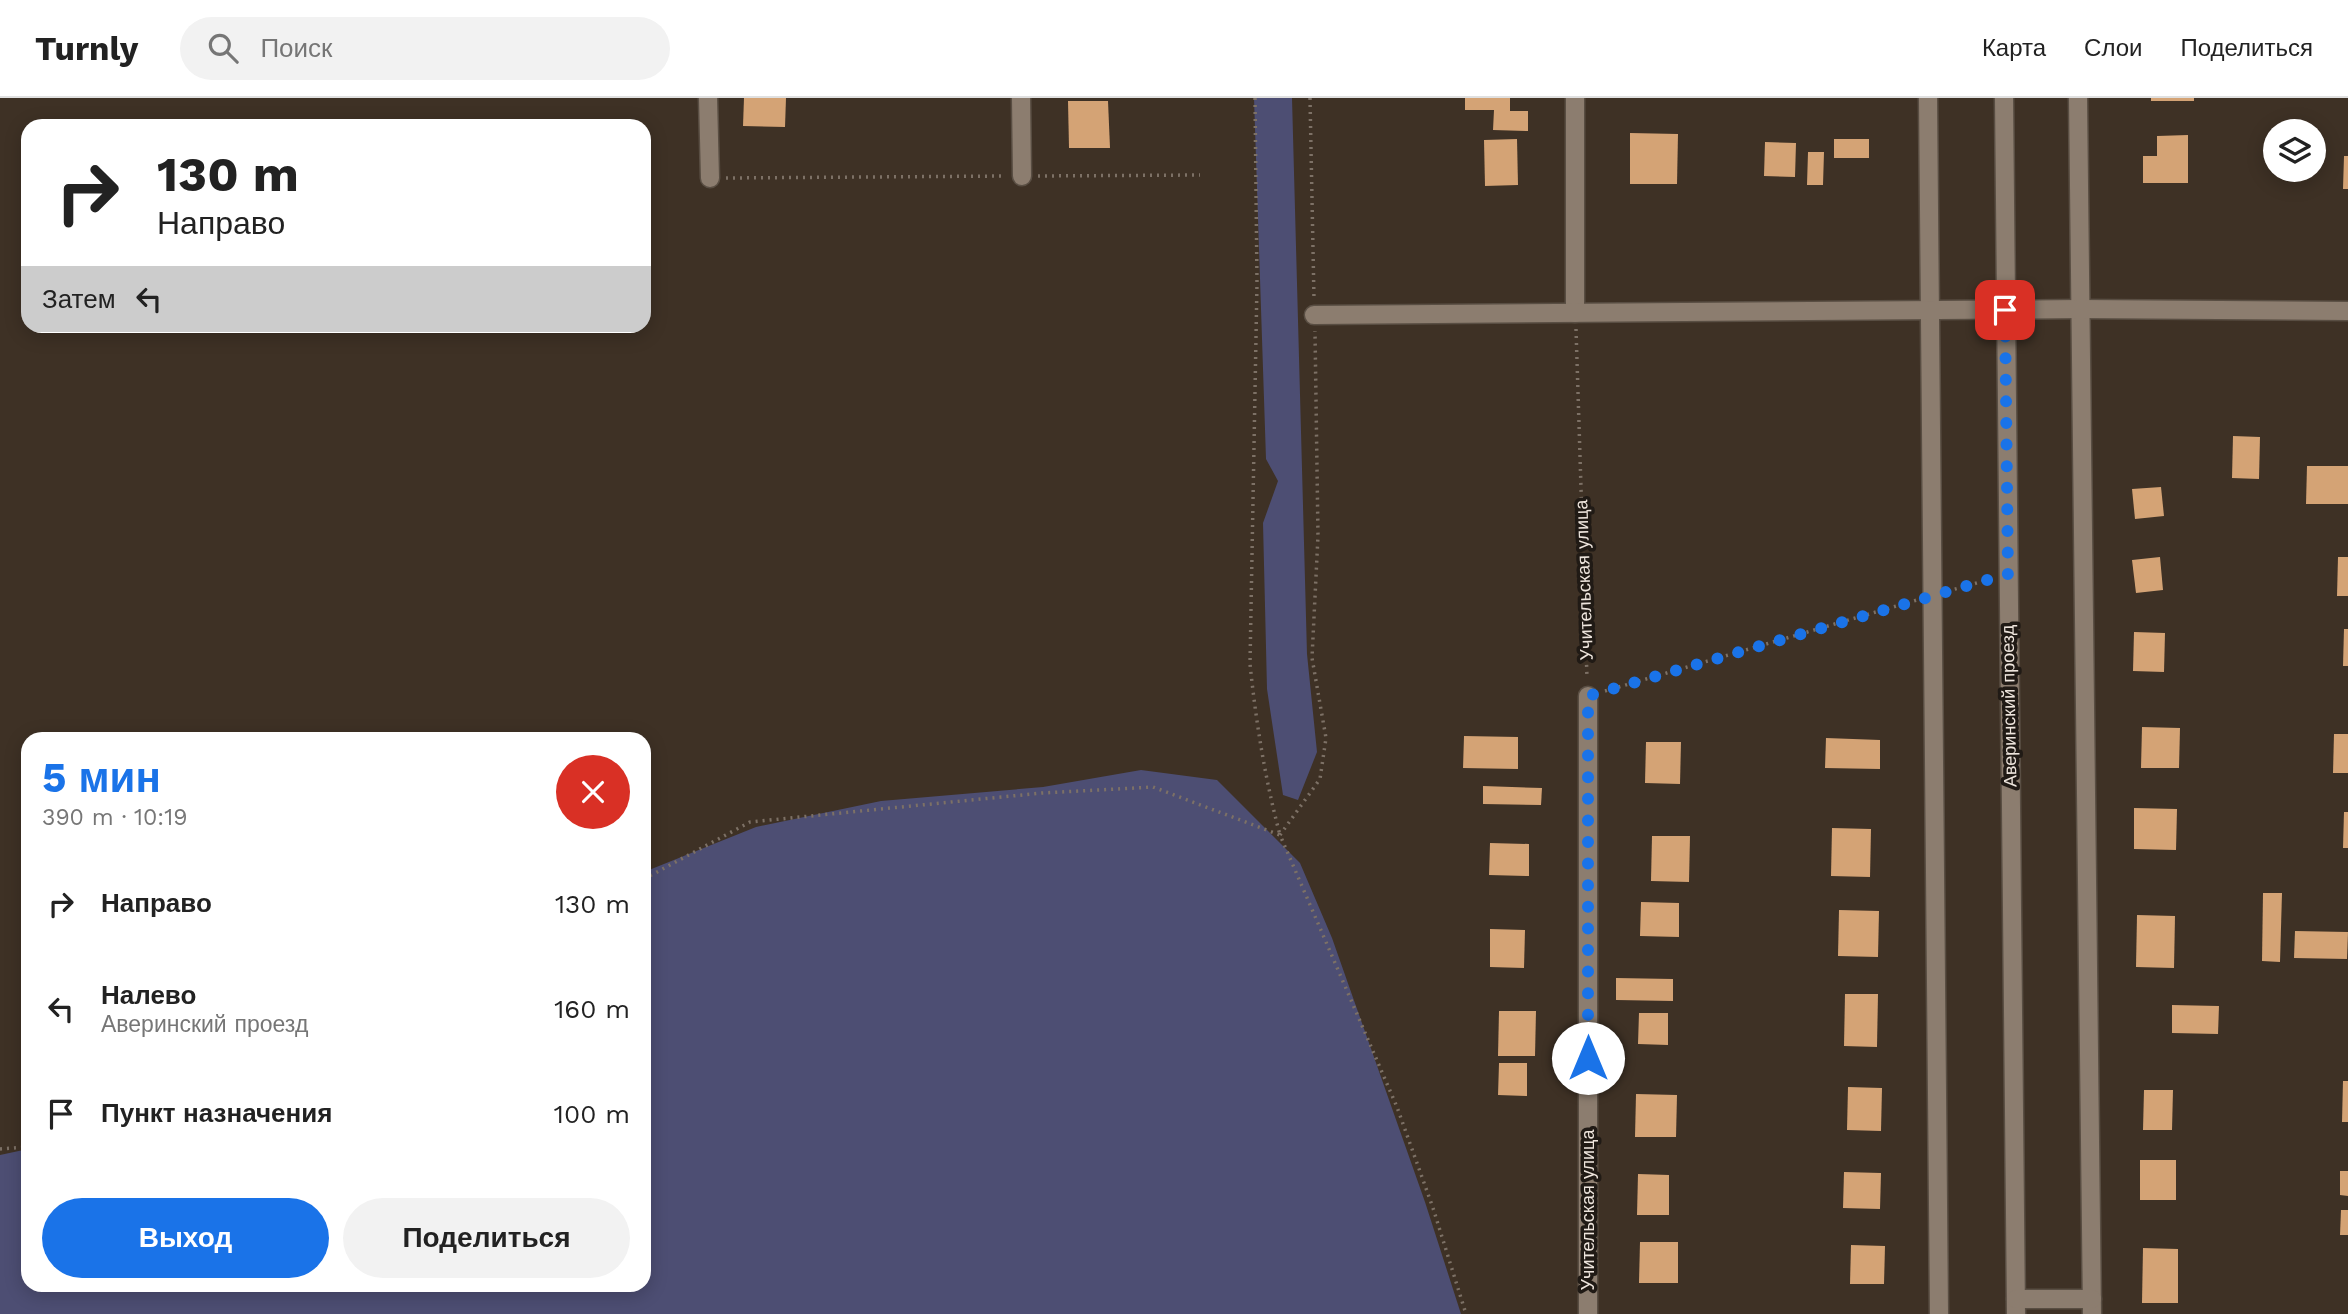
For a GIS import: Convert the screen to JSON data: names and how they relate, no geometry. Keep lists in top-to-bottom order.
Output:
{
  "streets": {
    "street": ["Учительская улица", "Аверинский проезд"]
  },
  "page": {
    "header": "Turnly",
    "search": "Поиск",
    "nav": ["Карта", "Слои", "Поделиться"],
    "turn": ["130 m", "Направо"],
    "then": "Затем",
    "heading": ["5 мин", "390 m · 10:19"],
    "list": [
      {
        "name": "Направо",
        "value": "130 m"
      },
      {
        "name": "Налево",
        "note": "Аверинский проезд",
        "value": "160 m"
      },
      {
        "name": "Пункт назначения",
        "value": "100 m"
      }
    ],
    "buttons": ["Выход", "Поделиться"]
  }
}
